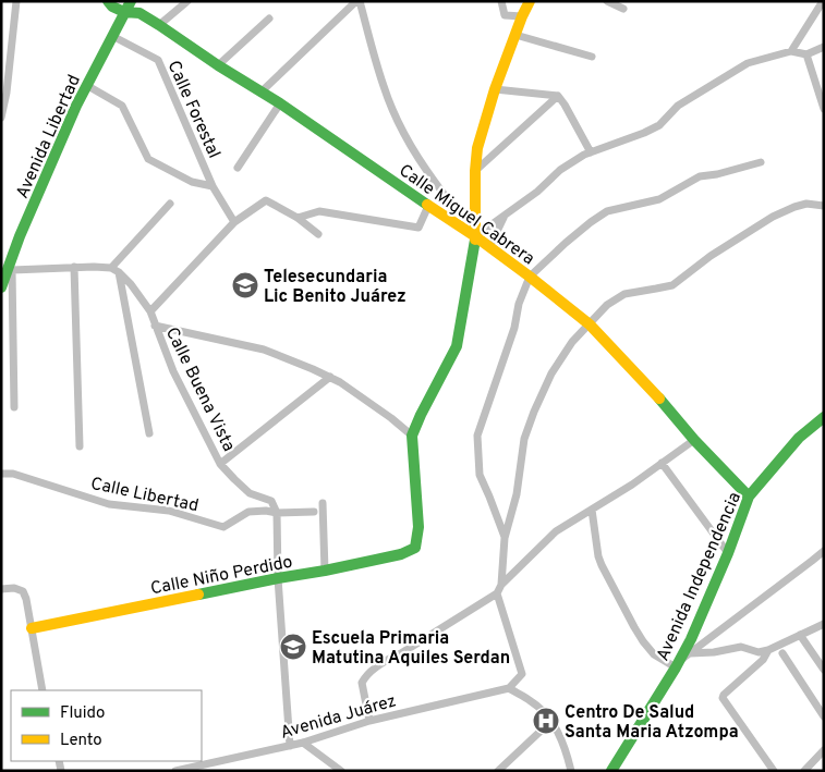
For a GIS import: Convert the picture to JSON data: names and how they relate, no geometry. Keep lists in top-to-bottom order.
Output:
{
  "streets": {
    "street": [
      "Calle Forestal",
      "Avenida Libertad",
      "Calle Miguel Cabrera",
      "Calle Buena Vista",
      "Calle Libertad",
      "Calle Niño Perdido",
      "Avenida Independencia",
      "Avenida Juárez"
    ]
  },
  "crossings": [
    ["Calle Forestal", "Avenida Libertad"],
    ["Avenida Libertad", "Calle Miguel Cabrera"],
    ["Calle Miguel Cabrera", "Avenida Independencia"],
    ["Calle Buena Vista", "Calle Libertad"]
  ],
  "places": {
    "school or university": ["Telesecundaria Lic Benito Juárez", "Escuela Primaria Matutina Aquiles Serdan"],
    "hospital": ["Centro De Salud Santa Maria Atzompa"]
  },
  "legend": ["Fluido", "Lento"]
}
